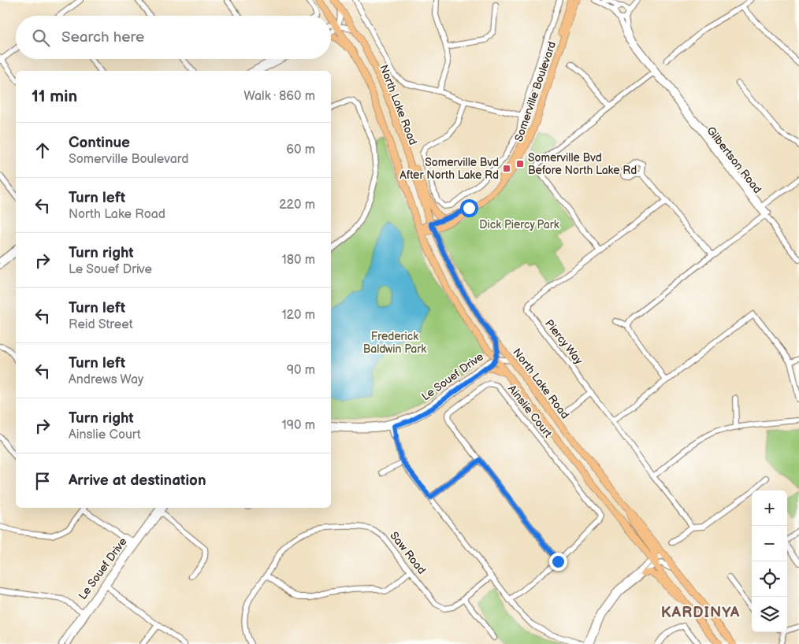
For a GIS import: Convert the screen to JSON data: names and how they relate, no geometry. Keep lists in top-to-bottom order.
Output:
{
  "streets": {
    "main road": ["Somerville Boulevard", "North Lake Road"],
    "street": [
      "Gilbertson Road",
      "Piercy Way",
      "Le Souef Drive",
      "Ainslie Court",
      "Saw Road"
    ]
  },
  "crossings": [
    ["Somerville Boulevard", "North Lake Road"],
    ["North Lake Road", "Le Souef Drive"]
  ],
  "districts": ["KARDINYA"],
  "parks": ["Dick Piercy Park", "Frederick Baldwin Park"],
  "places": {
    "transit": ["Somerville Bvd Before North Lake Rd", "Somerville Bvd After North Lake Rd"]
  },
  "page": {
    "search": "Search here",
    "heading": ["11 min", "Walk · 860 m"],
    "list": [
      ["Continue", "Somerville Boulevard", "60 m"],
      ["Turn left", "North Lake Road", "220 m"],
      ["Turn right", "Le Souef Drive", "180 m"],
      ["Turn left", "Reid Street", "120 m"],
      ["Turn left", "Andrews Way", "90 m"],
      ["Turn right", "Ainslie Court", "190 m"],
      "Arrive at destination"
    ],
    "map_buttons": ["+", "−"]
  }
}
